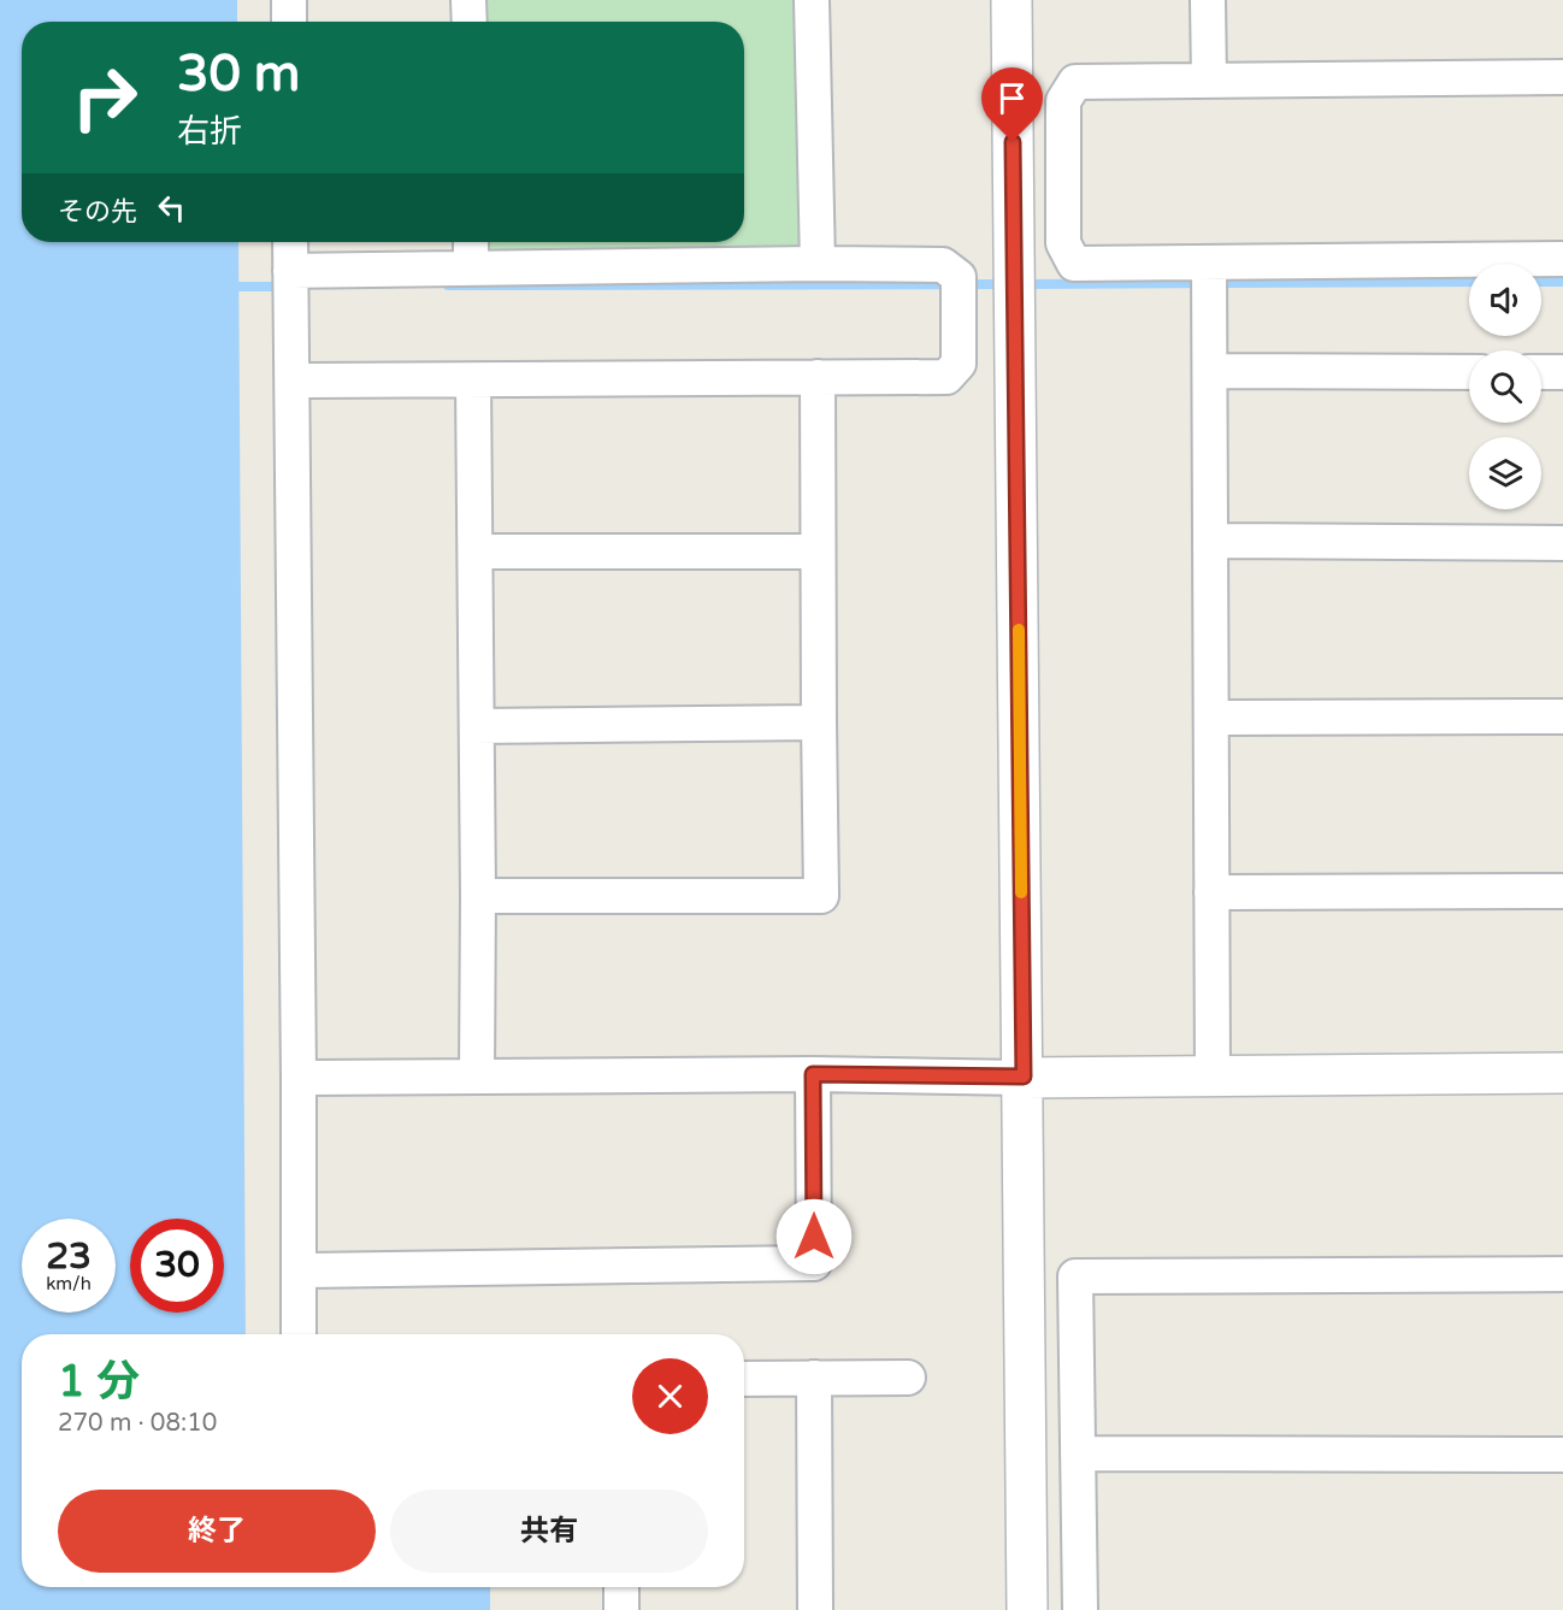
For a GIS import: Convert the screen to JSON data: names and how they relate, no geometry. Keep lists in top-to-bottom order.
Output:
{
  "page": {
    "turn": ["30 m", "右折"],
    "then": "その先",
    "speed": "23 km/h",
    "limit": "30",
    "heading": ["1 分", "270 m · 08:10"],
    "buttons": ["終了", "共有"]
  }
}
